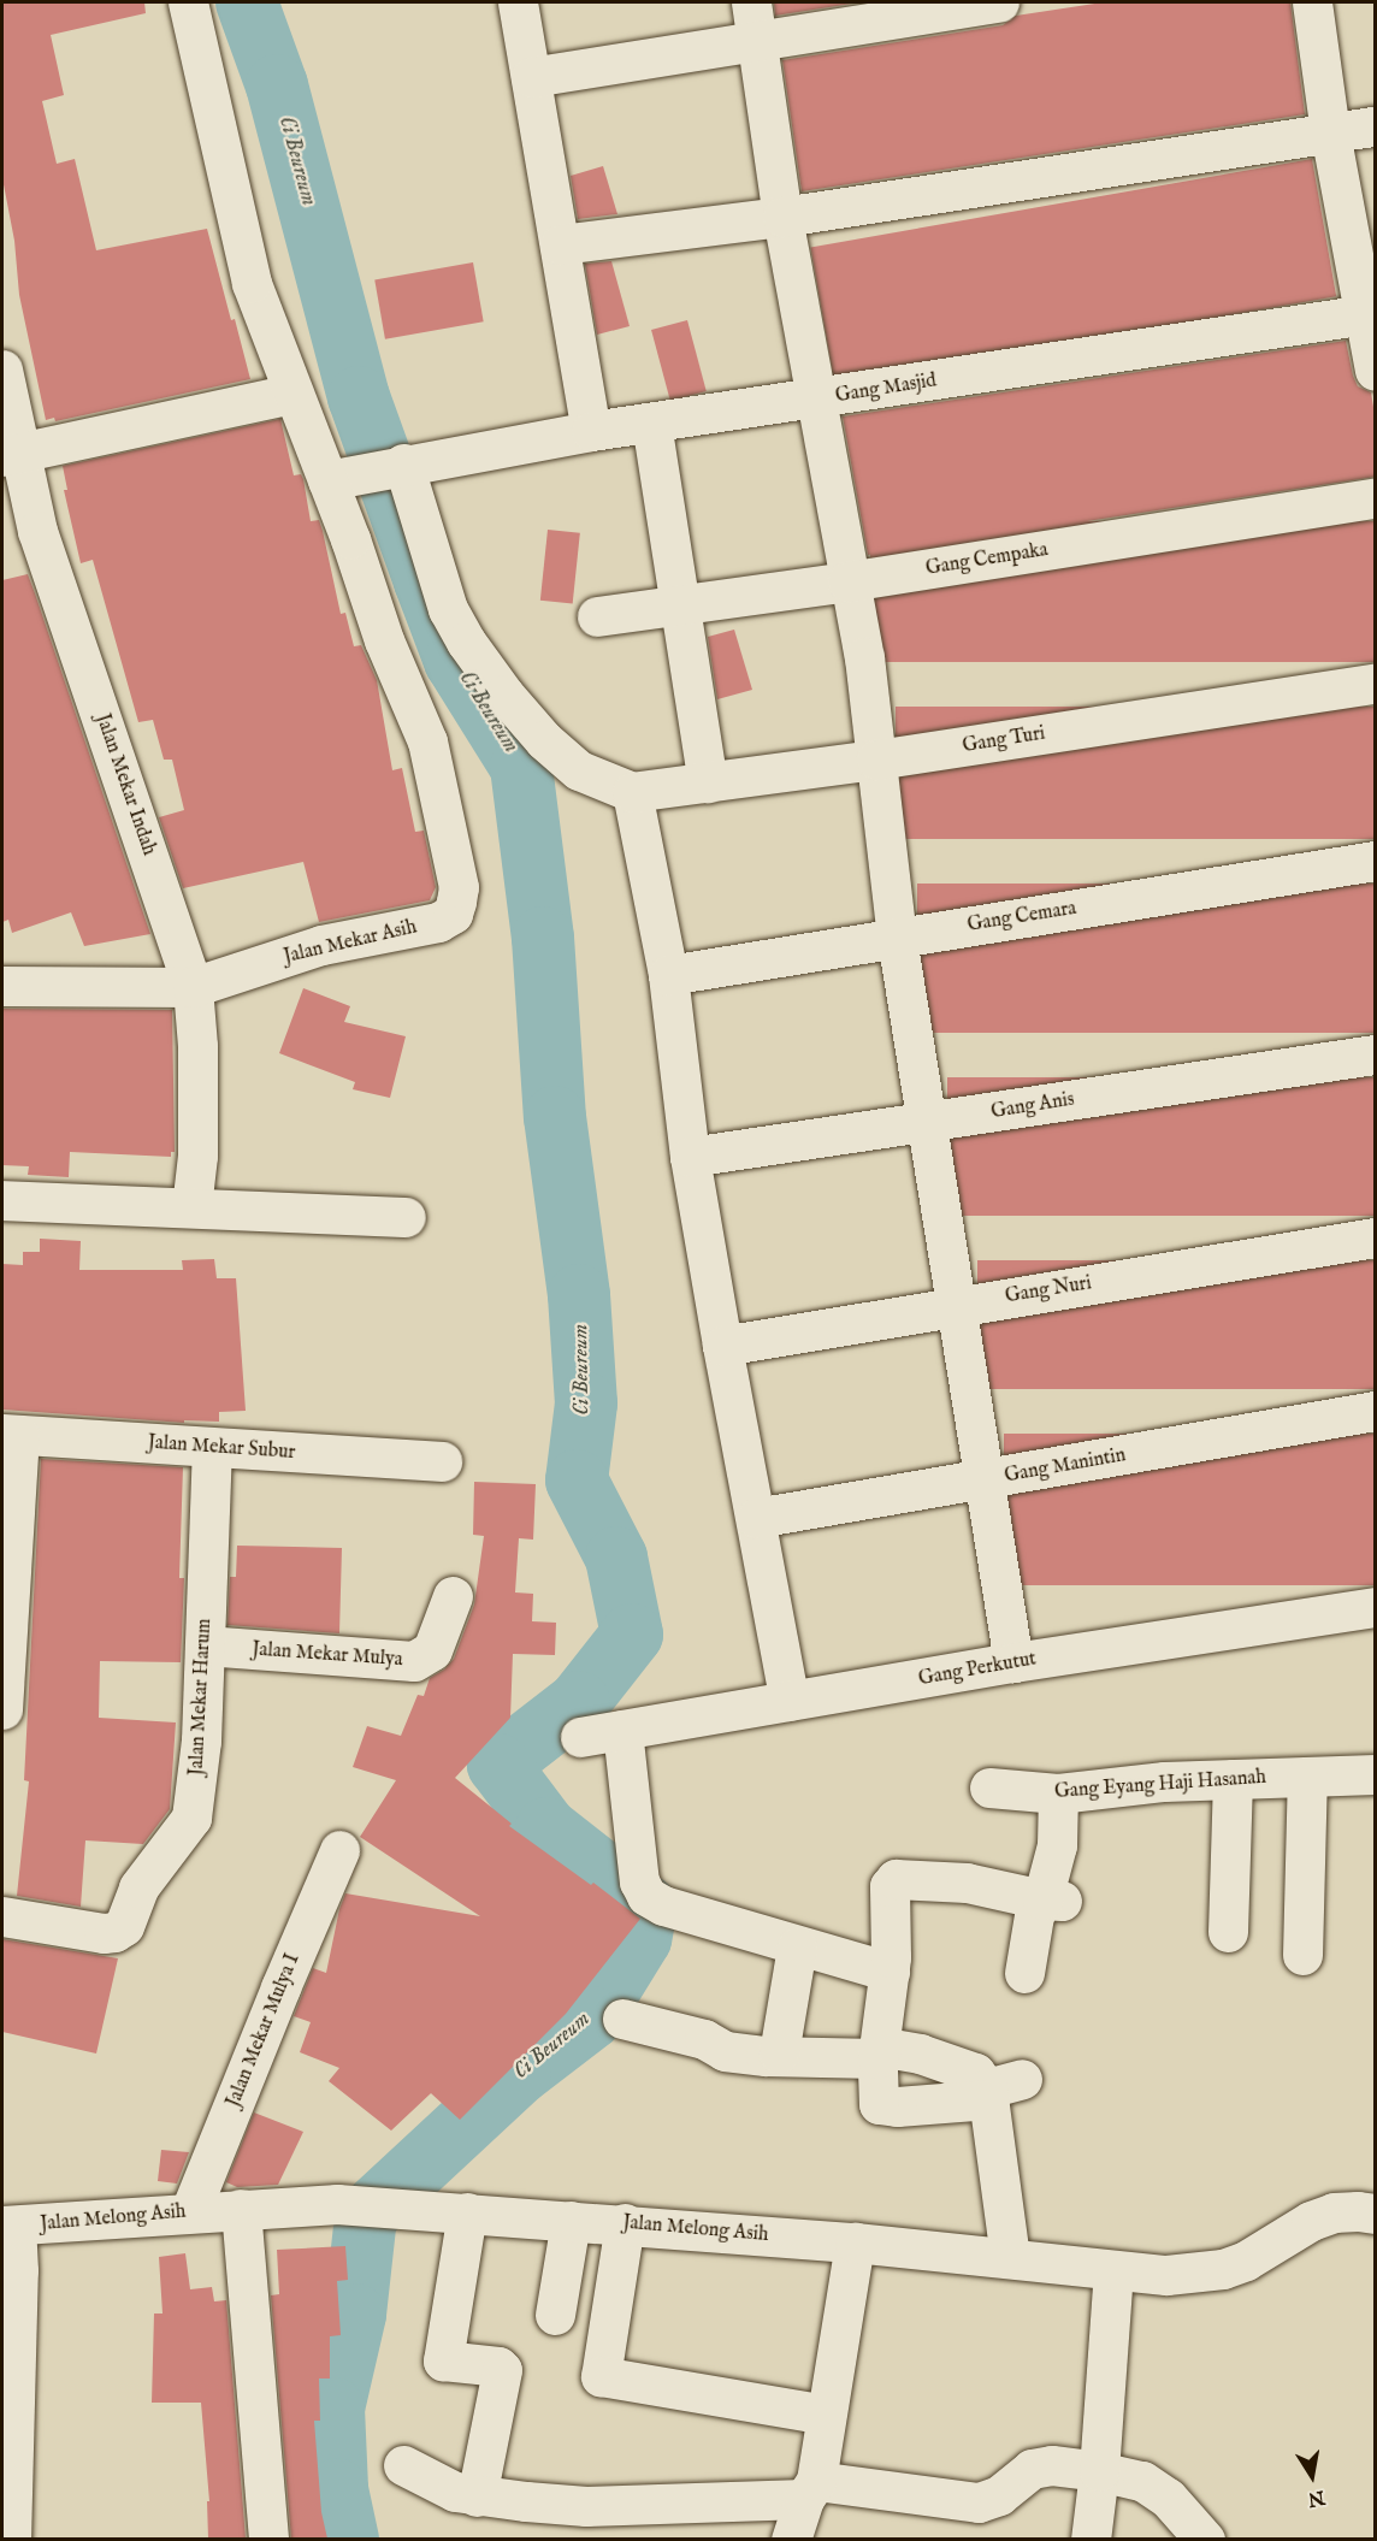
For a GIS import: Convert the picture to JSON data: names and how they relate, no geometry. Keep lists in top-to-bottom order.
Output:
{
  "streets": {
    "street": [
      "Gang Masjid",
      "Gang Cempaka",
      "Gang Turi",
      "Jalan Mekar Indah",
      "Gang Cemara",
      "Jalan Mekar Asih",
      "Gang Anis",
      "Gang Nuri",
      "Jalan Mekar Subur",
      "Gang Manintin",
      "Jalan Mekar Mulya",
      "Gang Perkutut",
      "Jalan Mekar Harum",
      "Gang Eyang Haji Hasanah",
      "Jalan Mekar Mulya I",
      "Jalan Melong Asih"
    ]
  },
  "crossings": [
    ["Gang Masjid", "Jalan Mekar Asih"],
    ["Jalan Mekar Indah", "Jalan Mekar Asih"],
    ["Jalan Mekar Subur", "Jalan Mekar Harum"],
    ["Jalan Mekar Mulya", "Jalan Mekar Harum"],
    ["Jalan Mekar Mulya I", "Jalan Melong Asih"]
  ],
  "water": ["Ci Beureum"],
  "north": "bottom"
}
